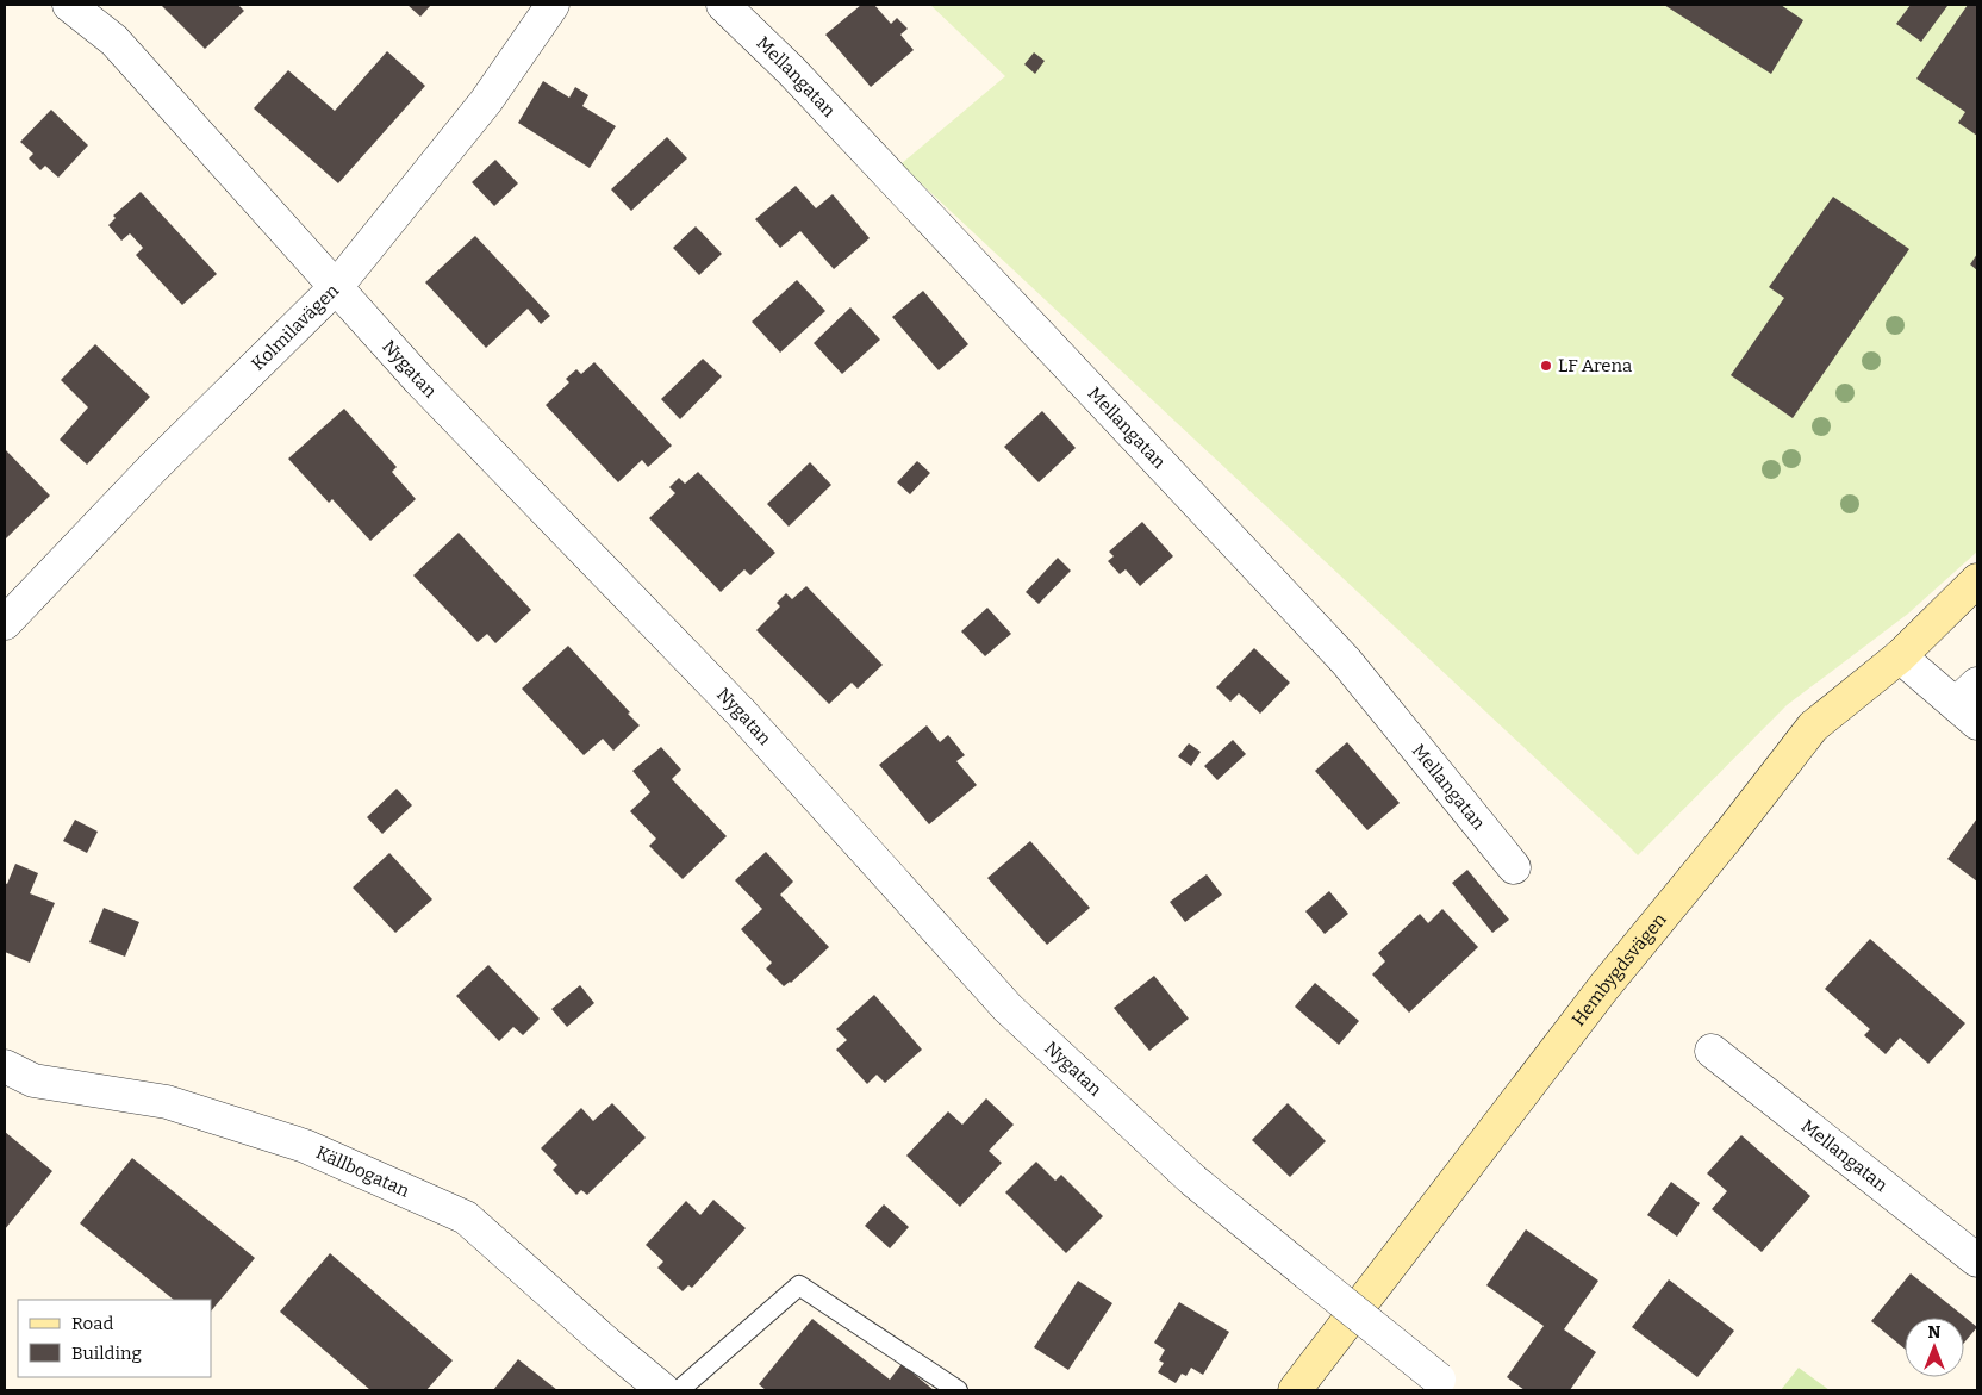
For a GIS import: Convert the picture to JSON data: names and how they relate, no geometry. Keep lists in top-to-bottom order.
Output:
{
  "streets": {
    "main road": ["Hembygdsvägen"],
    "street": [
      "Mellangatan",
      "Kolmilavägen",
      "Nygatan",
      "Källbogatan"
    ]
  },
  "crossings": [
    ["Kolmilavägen", "Nygatan"]
  ],
  "places": ["LF Arena"],
  "legend": ["Road", "Building"],
  "north": "top"
}
